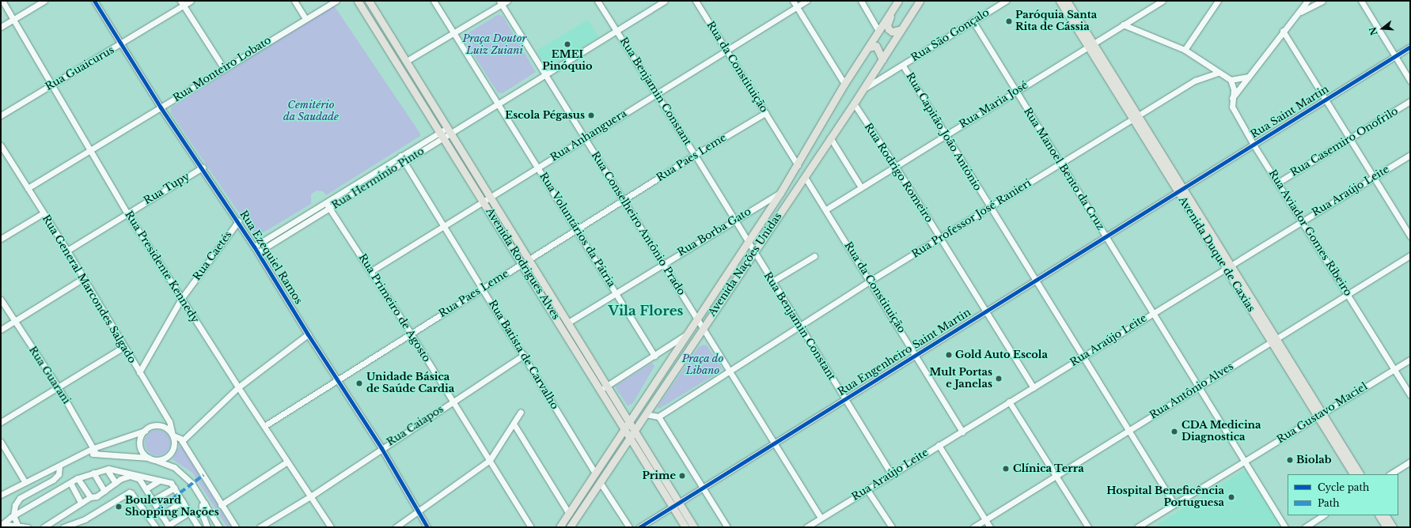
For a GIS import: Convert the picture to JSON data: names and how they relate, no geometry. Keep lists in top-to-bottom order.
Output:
{
  "streets": {
    "main road": ["Avenida Duque de Caxias", "Avenida Rodrigues Alves", "Avenida Nações Unidas"],
    "street": [
      "Rua São Gonçalo",
      "Rua da Constituição",
      "Rua Guaicurus",
      "Rua Monteiro Lobato",
      "Rua Benjamin Constant",
      "Rua Maria José",
      "Rua Saint Martin",
      "Rua Capitão João Antônio",
      "Rua Anhanguera",
      "Rua Casemiro Onofrilo",
      "Rua Paes Leme",
      "Rua Manoel Bento da Cruz",
      "Rua Rodrigo Romeiro",
      "Rua Hermínio Pinto",
      "Rua Tupy",
      "Rua Araújo Leite",
      "Rua Professor José Ranieri",
      "Rua Conselheiro Antônio Prado",
      "Rua Voluntários da Pátria",
      "Rua Borba Gato",
      "Rua Aviador Gomes Ribeiro",
      "Rua Caetés",
      "Rua Ezequiel Ramos",
      "Rua Presidente Kennedy",
      "Rua General Marcondes Salgado",
      "Rua Primeiro de Agosto",
      "Rua Engenheiro Saint Martin",
      "Rua Batista de Carvalho",
      "Rua Guarani",
      "Rua Antônio Alves",
      "Rua Gustavo Maciel",
      "Rua Caiapos"
    ]
  },
  "crossings": [
    ["Rua São Gonçalo", "Rua Capitão João Antônio"],
    ["Rua São Gonçalo", "Rua Manoel Bento da Cruz"],
    ["Rua São Gonçalo", "Avenida Nações Unidas"],
    ["Rua da Constituição", "Rua Maria José"],
    ["Rua da Constituição", "Rua Anhanguera"],
    ["Rua da Constituição", "Rua Paes Leme"],
    ["Rua da Constituição", "Rua Araújo Leite"],
    ["Rua da Constituição", "Rua Professor José Ranieri"],
    ["Rua da Constituição", "Avenida Nações Unidas"],
    ["Rua da Constituição", "Rua Engenheiro Saint Martin"],
    ["Rua Guaicurus", "Rua Ezequiel Ramos"],
    ["Rua Guaicurus", "Rua Presidente Kennedy"],
    ["Rua Monteiro Lobato", "Rua Ezequiel Ramos"],
    ["Rua Monteiro Lobato", "Rua Presidente Kennedy"],
    ["Rua Monteiro Lobato", "Rua General Marcondes Salgado"],
    ["Rua Benjamin Constant", "Rua Anhanguera"],
    ["Rua Benjamin Constant", "Rua Paes Leme"],
    ["Rua Benjamin Constant", "Rua Araújo Leite"],
    ["Rua Benjamin Constant", "Rua Professor José Ranieri"],
    ["Rua Benjamin Constant", "Rua Borba Gato"],
    ["Rua Benjamin Constant", "Avenida Nações Unidas"],
    ["Rua Benjamin Constant", "Rua Engenheiro Saint Martin"],
    ["Rua Maria José", "Rua Capitão João Antônio"],
    ["Rua Maria José", "Rua Manoel Bento da Cruz"],
    ["Rua Maria José", "Rua Rodrigo Romeiro"],
    ["Rua Maria José", "Avenida Duque de Caxias"],
    ["Rua Saint Martin", "Rua Aviador Gomes Ribeiro"],
    ["Rua Saint Martin", "Avenida Duque de Caxias"],
    ["Rua Saint Martin", "Rua Engenheiro Saint Martin"],
    ["Rua Capitão João Antônio", "Rua Araújo Leite"],
    ["Rua Capitão João Antônio", "Rua Professor José Ranieri"],
    ["Rua Capitão João Antônio", "Rua Engenheiro Saint Martin"],
    ["Rua Capitão João Antônio", "Rua Antônio Alves"],
    ["Rua Capitão João Antônio", "Rua Gustavo Maciel"],
    ["Rua Anhanguera", "Rua Conselheiro Antônio Prado"],
    ["Rua Anhanguera", "Rua Voluntários da Pátria"],
    ["Rua Anhanguera", "Avenida Rodrigues Alves"],
    ["Rua Anhanguera", "Rua Primeiro de Agosto"],
    ["Rua Anhanguera", "Rua Batista de Carvalho"],
    ["Rua Casemiro Onofrilo", "Rua Aviador Gomes Ribeiro"],
    ["Rua Paes Leme", "Rua Conselheiro Antônio Prado"],
    ["Rua Paes Leme", "Rua Voluntários da Pátria"],
    ["Rua Paes Leme", "Rua Ezequiel Ramos"],
    ["Rua Paes Leme", "Avenida Rodrigues Alves"],
    ["Rua Paes Leme", "Rua Presidente Kennedy"],
    ["Rua Paes Leme", "Rua Primeiro de Agosto"],
    ["Rua Paes Leme", "Rua Batista de Carvalho"],
    ["Rua Manoel Bento da Cruz", "Rua Araújo Leite"],
    ["Rua Manoel Bento da Cruz", "Rua Professor José Ranieri"],
    ["Rua Manoel Bento da Cruz", "Rua Engenheiro Saint Martin"],
    ["Rua Manoel Bento da Cruz", "Rua Antônio Alves"],
    ["Rua Manoel Bento da Cruz", "Rua Gustavo Maciel"],
    ["Rua Rodrigo Romeiro", "Rua Araújo Leite"],
    ["Rua Rodrigo Romeiro", "Rua Professor José Ranieri"],
    ["Rua Rodrigo Romeiro", "Avenida Nações Unidas"],
    ["Rua Rodrigo Romeiro", "Rua Engenheiro Saint Martin"],
    ["Rua Hermínio Pinto", "Rua Voluntários da Pátria"],
    ["Rua Hermínio Pinto", "Rua Ezequiel Ramos"],
    ["Rua Hermínio Pinto", "Avenida Rodrigues Alves"],
    ["Rua Hermínio Pinto", "Rua Primeiro de Agosto"],
    ["Rua Hermínio Pinto", "Rua Batista de Carvalho"],
    ["Rua Tupy", "Rua Ezequiel Ramos"],
    ["Rua Tupy", "Rua Presidente Kennedy"],
    ["Rua Tupy", "Rua General Marcondes Salgado"],
    ["Rua Araújo Leite", "Rua Conselheiro Antônio Prado"],
    ["Rua Araújo Leite", "Rua Aviador Gomes Ribeiro"],
    ["Rua Araújo Leite", "Avenida Duque de Caxias"],
    ["Rua Professor José Ranieri", "Rua Conselheiro Antônio Prado"],
    ["Rua Professor José Ranieri", "Avenida Duque de Caxias"],
    ["Rua Conselheiro Antônio Prado", "Rua Borba Gato"],
    ["Rua Conselheiro Antônio Prado", "Avenida Nações Unidas"],
    ["Rua Conselheiro Antônio Prado", "Rua Engenheiro Saint Martin"],
    ["Rua Voluntários da Pátria", "Rua Borba Gato"],
    ["Rua Borba Gato", "Avenida Rodrigues Alves"],
    ["Rua Borba Gato", "Avenida Nações Unidas"],
    ["Rua Aviador Gomes Ribeiro", "Rua Antônio Alves"],
    ["Rua Aviador Gomes Ribeiro", "Rua Gustavo Maciel"],
    ["Avenida Duque de Caxias", "Rua Engenheiro Saint Martin"],
    ["Avenida Duque de Caxias", "Rua Antônio Alves"],
    ["Avenida Duque de Caxias", "Rua Gustavo Maciel"],
    ["Rua Caetés", "Rua Ezequiel Ramos"],
    ["Rua Caetés", "Rua Presidente Kennedy"],
    ["Rua Caetés", "Rua General Marcondes Salgado"],
    ["Rua Ezequiel Ramos", "Rua Caiapos"],
    ["Avenida Rodrigues Alves", "Avenida Nações Unidas"],
    ["Avenida Rodrigues Alves", "Rua Engenheiro Saint Martin"],
    ["Avenida Nações Unidas", "Rua Batista de Carvalho"],
    ["Rua Presidente Kennedy", "Rua Caiapos"],
    ["Rua Primeiro de Agosto", "Rua Caiapos"],
    ["Rua Batista de Carvalho", "Rua Caiapos"]
  ],
  "districts": ["Vila Flores"],
  "parks": ["Praça Doutor Luiz Zuiani", "Cemitério da Saudade", "Praça do Libano"],
  "places": [
    "Paróquia Santa Rita de Cássia",
    "EMEI Pinóquio",
    "Escola Pégasus",
    "Gold Auto Escola",
    "Mult Portas e Janelas",
    "Unidade Básica de Saúde Cardia",
    "CDA Medicina Diagnostica",
    "Biolab",
    "Clínica Terra",
    "Prime",
    "Hospital Beneficência Portuguesa",
    "Boulevard Shopping Nações"
  ],
  "legend": ["Cycle path", "Path"],
  "north": "left"
}
